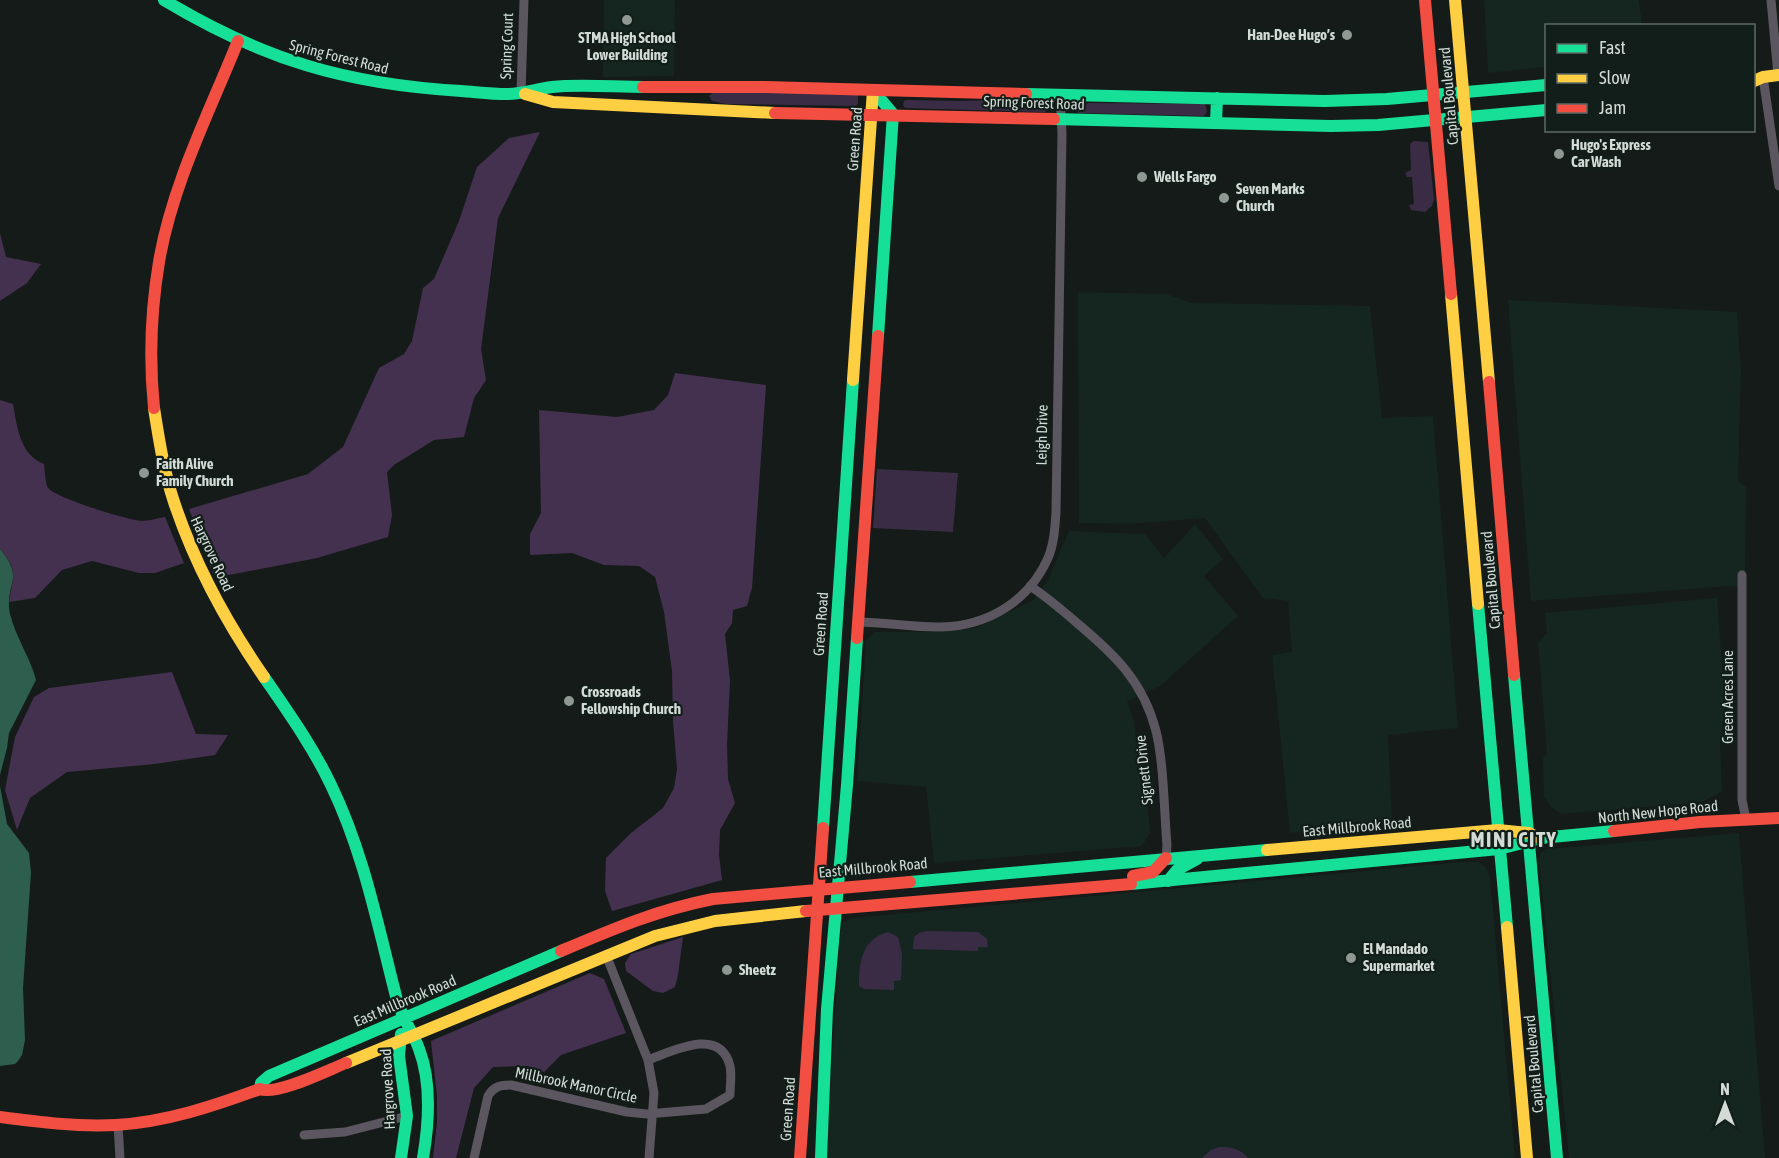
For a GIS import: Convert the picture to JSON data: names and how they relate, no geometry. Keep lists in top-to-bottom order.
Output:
{
  "streets": {
    "main road": [
      "Spring Forest Road",
      "Capital Boulevard",
      "Green Road",
      "Hargrove Road",
      "North New Hope Road",
      "East Millbrook Road"
    ],
    "street": [
      "Spring Court",
      "Leigh Drive",
      "Green Acres Lane",
      "Signett Drive",
      "Millbrook Manor Circle"
    ]
  },
  "crossings": [
    ["Spring Court", "Spring Forest Road"],
    ["Spring Forest Road", "Capital Boulevard"],
    ["Spring Forest Road", "Green Road"],
    ["Spring Forest Road", "Leigh Drive"],
    ["Spring Forest Road", "Hargrove Road"],
    ["Capital Boulevard", "North New Hope Road"],
    ["Capital Boulevard", "East Millbrook Road"],
    ["Green Road", "East Millbrook Road"],
    ["Leigh Drive", "Signett Drive"],
    ["Hargrove Road", "East Millbrook Road"],
    ["Green Acres Lane", "North New Hope Road"],
    ["Signett Drive", "East Millbrook Road"],
    ["North New Hope Road", "East Millbrook Road"]
  ],
  "districts": ["MINI CITY"],
  "places": [
    "STMA High School Lower Building",
    "Han-Dee Hugo’s",
    "Hugo's Express Car Wash",
    "Wells Fargo",
    "Seven Marks Church",
    "Faith Alive Family Church",
    "Crossroads Fellowship Church",
    "El Mandado Supermarket",
    "Sheetz"
  ],
  "legend": ["Fast", "Slow", "Jam"],
  "north": "top"
}
